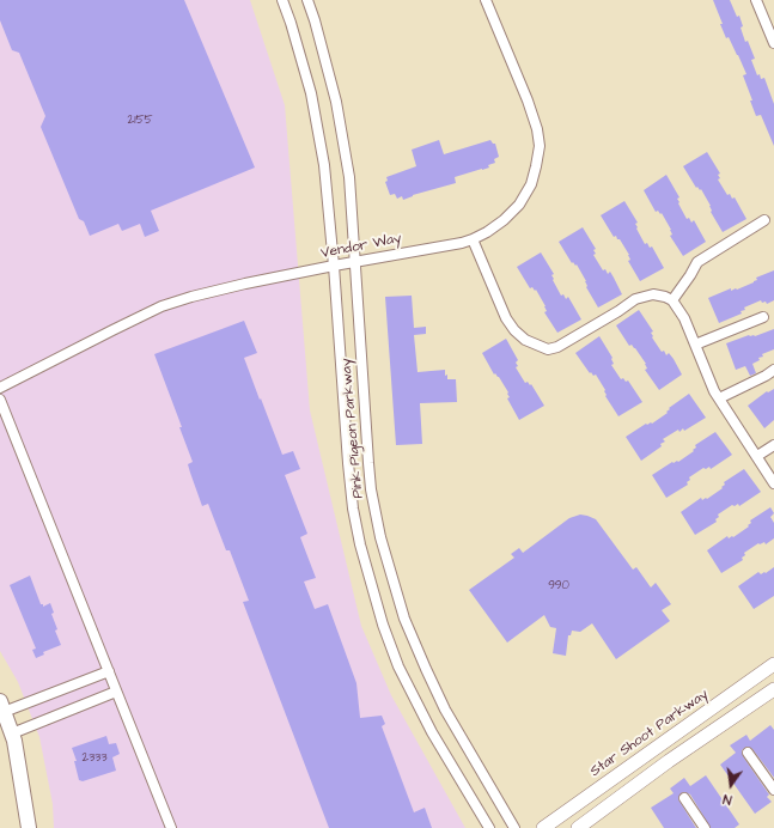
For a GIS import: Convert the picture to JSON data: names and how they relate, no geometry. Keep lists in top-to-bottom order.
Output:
{
  "streets": {
    "street": ["Vendor Way", "Pink Pigeon Parkway", "Star Shoot Parkway"]
  },
  "crossings": [
    ["Vendor Way", "Pink Pigeon Parkway"]
  ],
  "house_numbers": ["2155", "990", "2333"],
  "north": "bottom"
}
